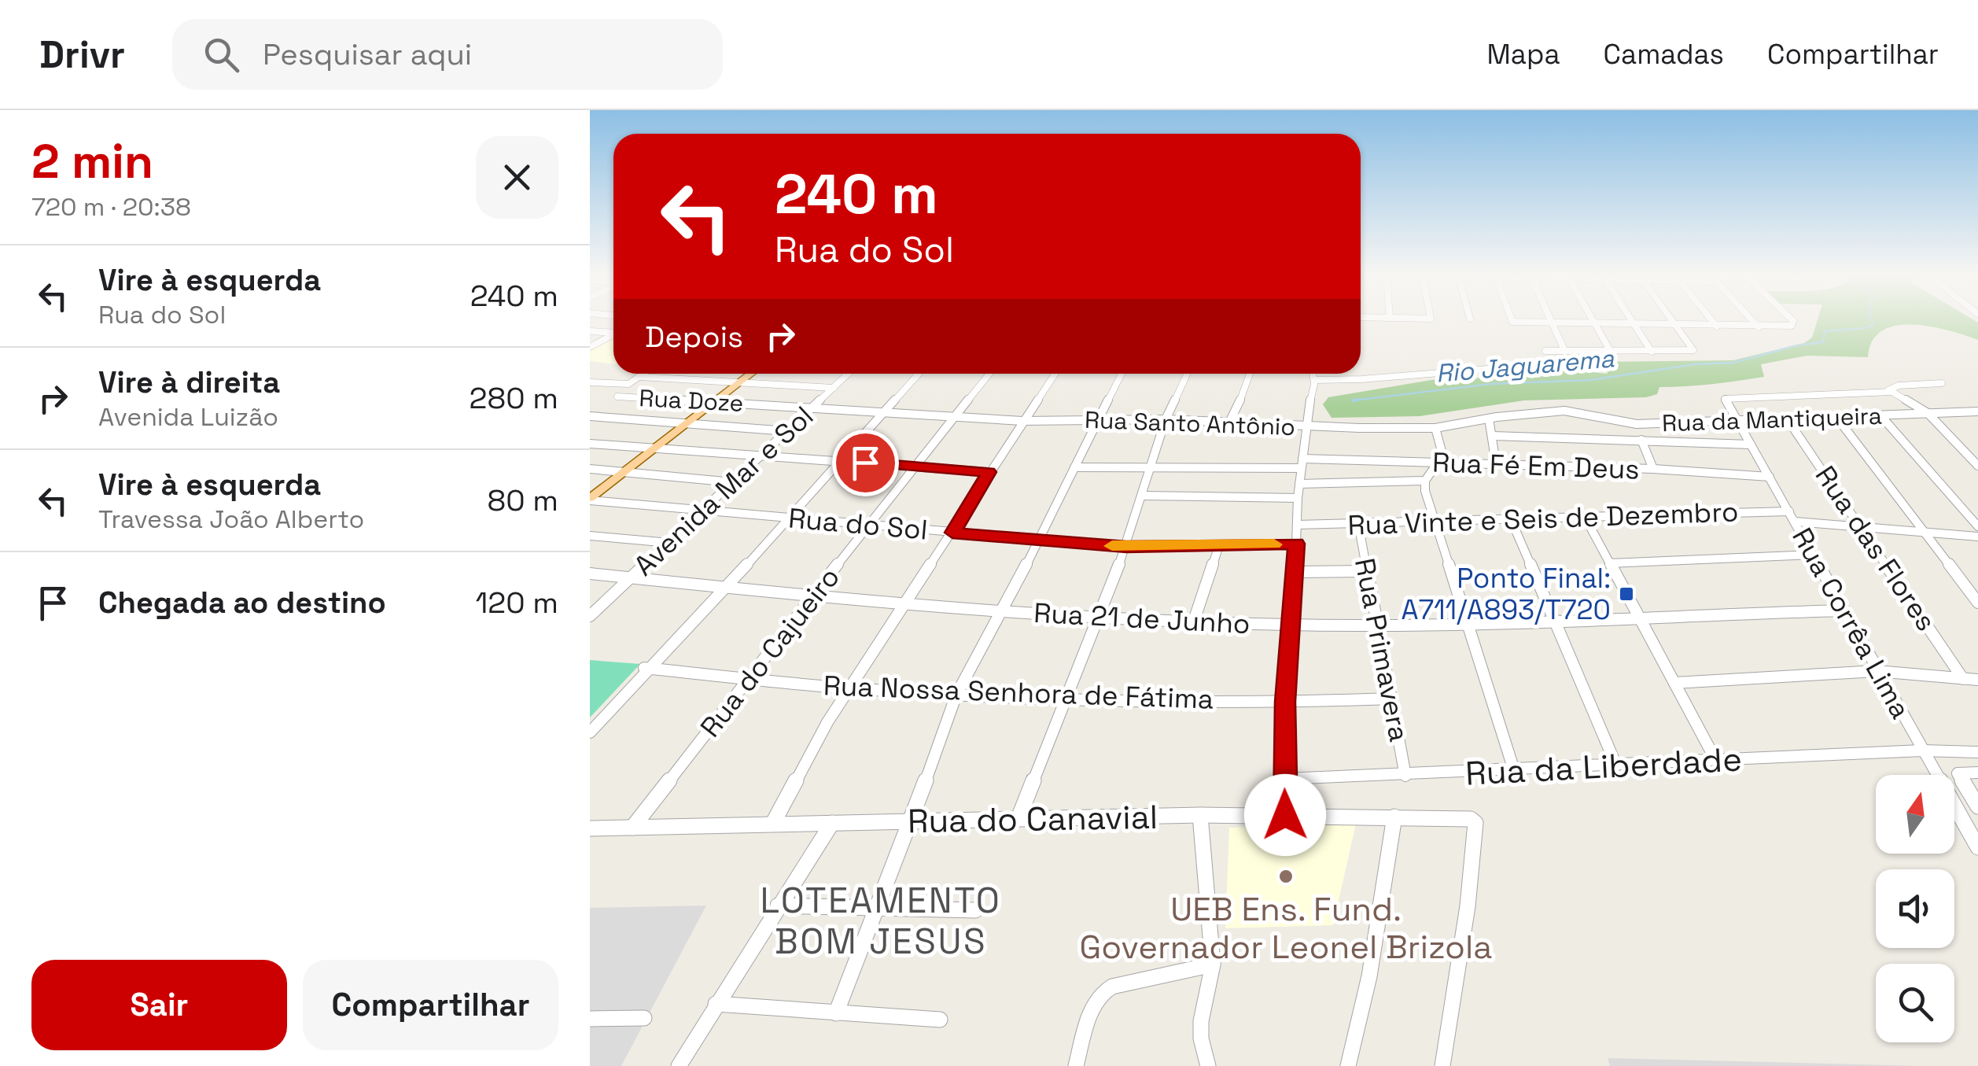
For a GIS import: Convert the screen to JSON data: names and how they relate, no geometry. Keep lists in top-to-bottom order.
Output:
{
  "streets": {
    "street": [
      "Rua Doze",
      "Rua da Mantiqueira",
      "Rua Santo Antônio",
      "Rua Fé Em Deus",
      "Avenida Mar e Sol",
      "Rua Vinte e Seis de Dezembro",
      "Rua do Sol",
      "Rua das Flores",
      "Rua 21 de Junho",
      "Rua Corrêa Lima",
      "Rua Primavera",
      "Rua do Cajueiro",
      "Rua Nossa Senhora de Fátima",
      "Rua da Liberdade",
      "Rua do Canavial"
    ]
  },
  "crossings": [
    ["Rua Doze", "Rua Santo Antônio"],
    ["Rua Doze", "Avenida Mar e Sol"],
    ["Rua da Mantiqueira", "Rua Santo Antônio"],
    ["Rua da Mantiqueira", "Rua das Flores"],
    ["Rua da Mantiqueira", "Rua Corrêa Lima"],
    ["Rua Santo Antônio", "Avenida Mar e Sol"],
    ["Rua Santo Antônio", "Rua do Cajueiro"],
    ["Rua Fé Em Deus", "Rua Corrêa Lima"],
    ["Avenida Mar e Sol", "Rua do Sol"],
    ["Avenida Mar e Sol", "Rua 21 de Junho"],
    ["Rua Vinte e Seis de Dezembro", "Rua Corrêa Lima"],
    ["Rua Vinte e Seis de Dezembro", "Rua Primavera"],
    ["Rua do Sol", "Rua do Cajueiro"],
    ["Rua 21 de Junho", "Rua Corrêa Lima"],
    ["Rua 21 de Junho", "Rua Primavera"],
    ["Rua 21 de Junho", "Rua do Cajueiro"],
    ["Rua Corrêa Lima", "Rua da Liberdade"],
    ["Rua Primavera", "Rua Nossa Senhora de Fátima"],
    ["Rua Primavera", "Rua da Liberdade"],
    ["Rua do Cajueiro", "Rua Nossa Senhora de Fátima"],
    ["Rua do Cajueiro", "Rua do Canavial"]
  ],
  "districts": ["LOTEAMENTO BOM JESUS"],
  "water": ["Rio Jaguarema"],
  "places": {
    "transit": ["Ponto Final: A711/A893/T720"],
    "other": ["UEB Ens. Fund. Governador Leonel Brizola"]
  },
  "north": "top",
  "page": {
    "header": "Drivr",
    "search": "Pesquisar aqui",
    "nav": ["Mapa", "Camadas", "Compartilhar"],
    "heading": ["2 min", "720 m · 20:38"],
    "turn": ["240 m", "Rua do Sol"],
    "list": [
      {
        "name": "Vire à esquerda",
        "note": "Rua do Sol",
        "value": "240 m"
      },
      {
        "name": "Vire à direita",
        "note": "Avenida Luizão",
        "value": "280 m"
      },
      {
        "name": "Vire à esquerda",
        "note": "Travessa João Alberto",
        "value": "80 m"
      },
      {
        "name": "Chegada ao destino",
        "value": "120 m"
      }
    ],
    "then": "Depois",
    "buttons": ["Sair", "Compartilhar"]
  }
}
